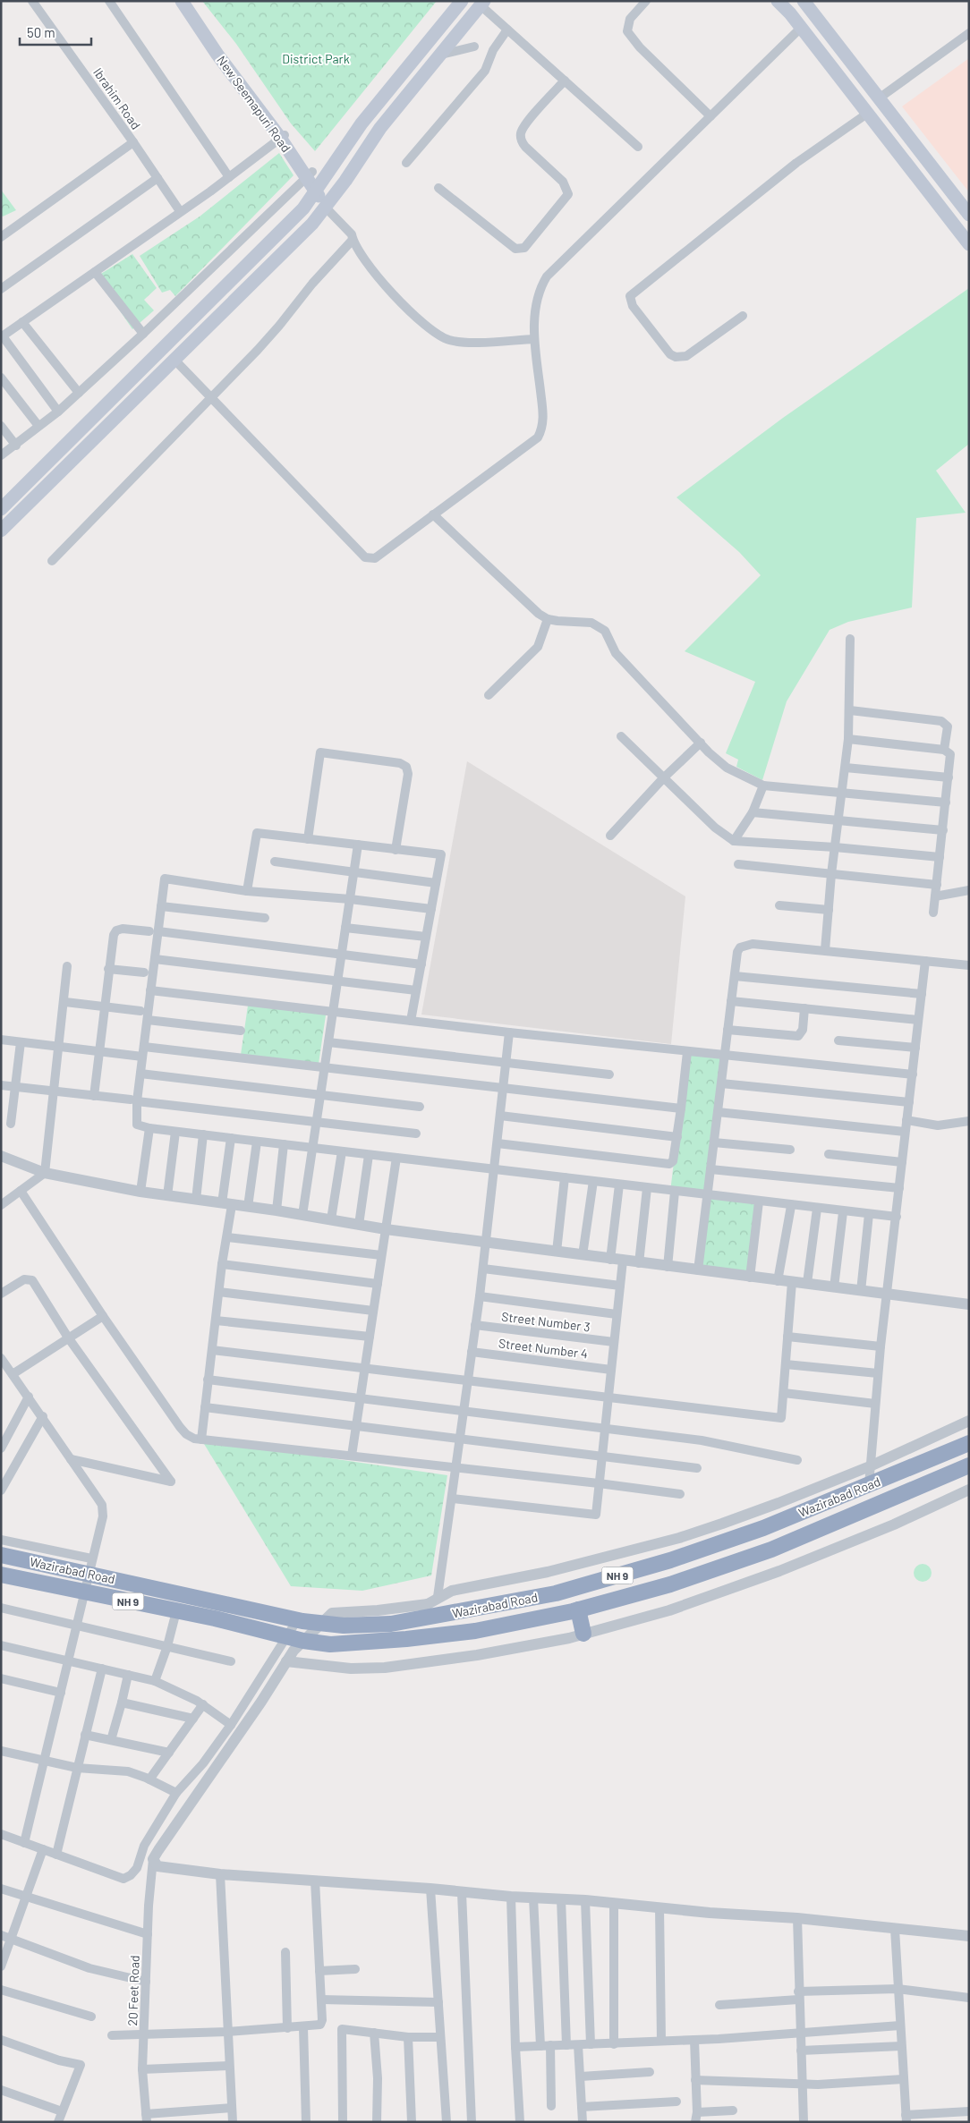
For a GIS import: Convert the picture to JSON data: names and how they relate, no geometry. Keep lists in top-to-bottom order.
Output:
{
  "streets": {
    "highway": ["Wazirabad Road", "NH 9"],
    "main road": ["New Seemapuri Road"],
    "street": [
      "Ibrahim Road",
      "Street Number 3",
      "Street Number 4",
      "20 Feet Road"
    ]
  },
  "parks": ["District Park"],
  "scale_bar": "50 m"
}
